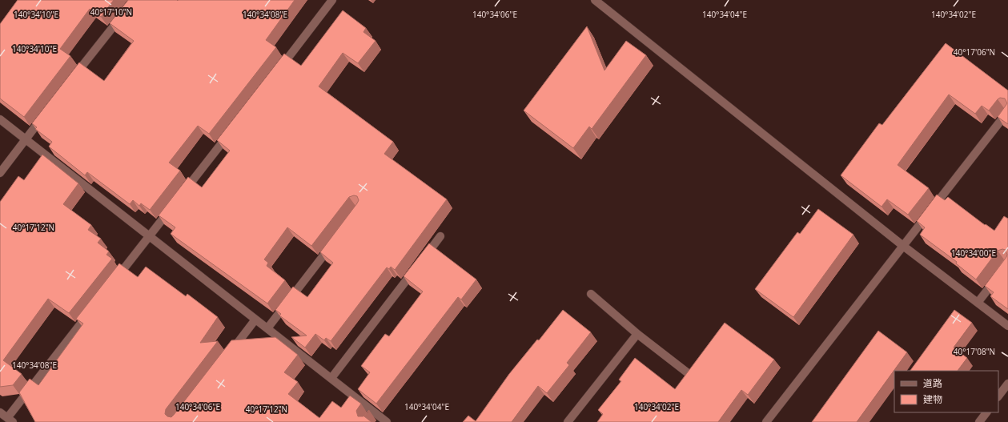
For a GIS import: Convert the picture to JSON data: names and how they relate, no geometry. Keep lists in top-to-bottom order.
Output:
{
  "legend": ["道路", "建物"],
  "coordinates": [
    "40°17'10\"N",
    "140°34'06\"E",
    "140°34'04\"E",
    "140°34'02\"E",
    "140°34'10\"E",
    "140°34'08\"E",
    "40°17'06\"N",
    "40°17'12\"N",
    "140°34'00\"E",
    "40°17'08\"N"
  ]
}
